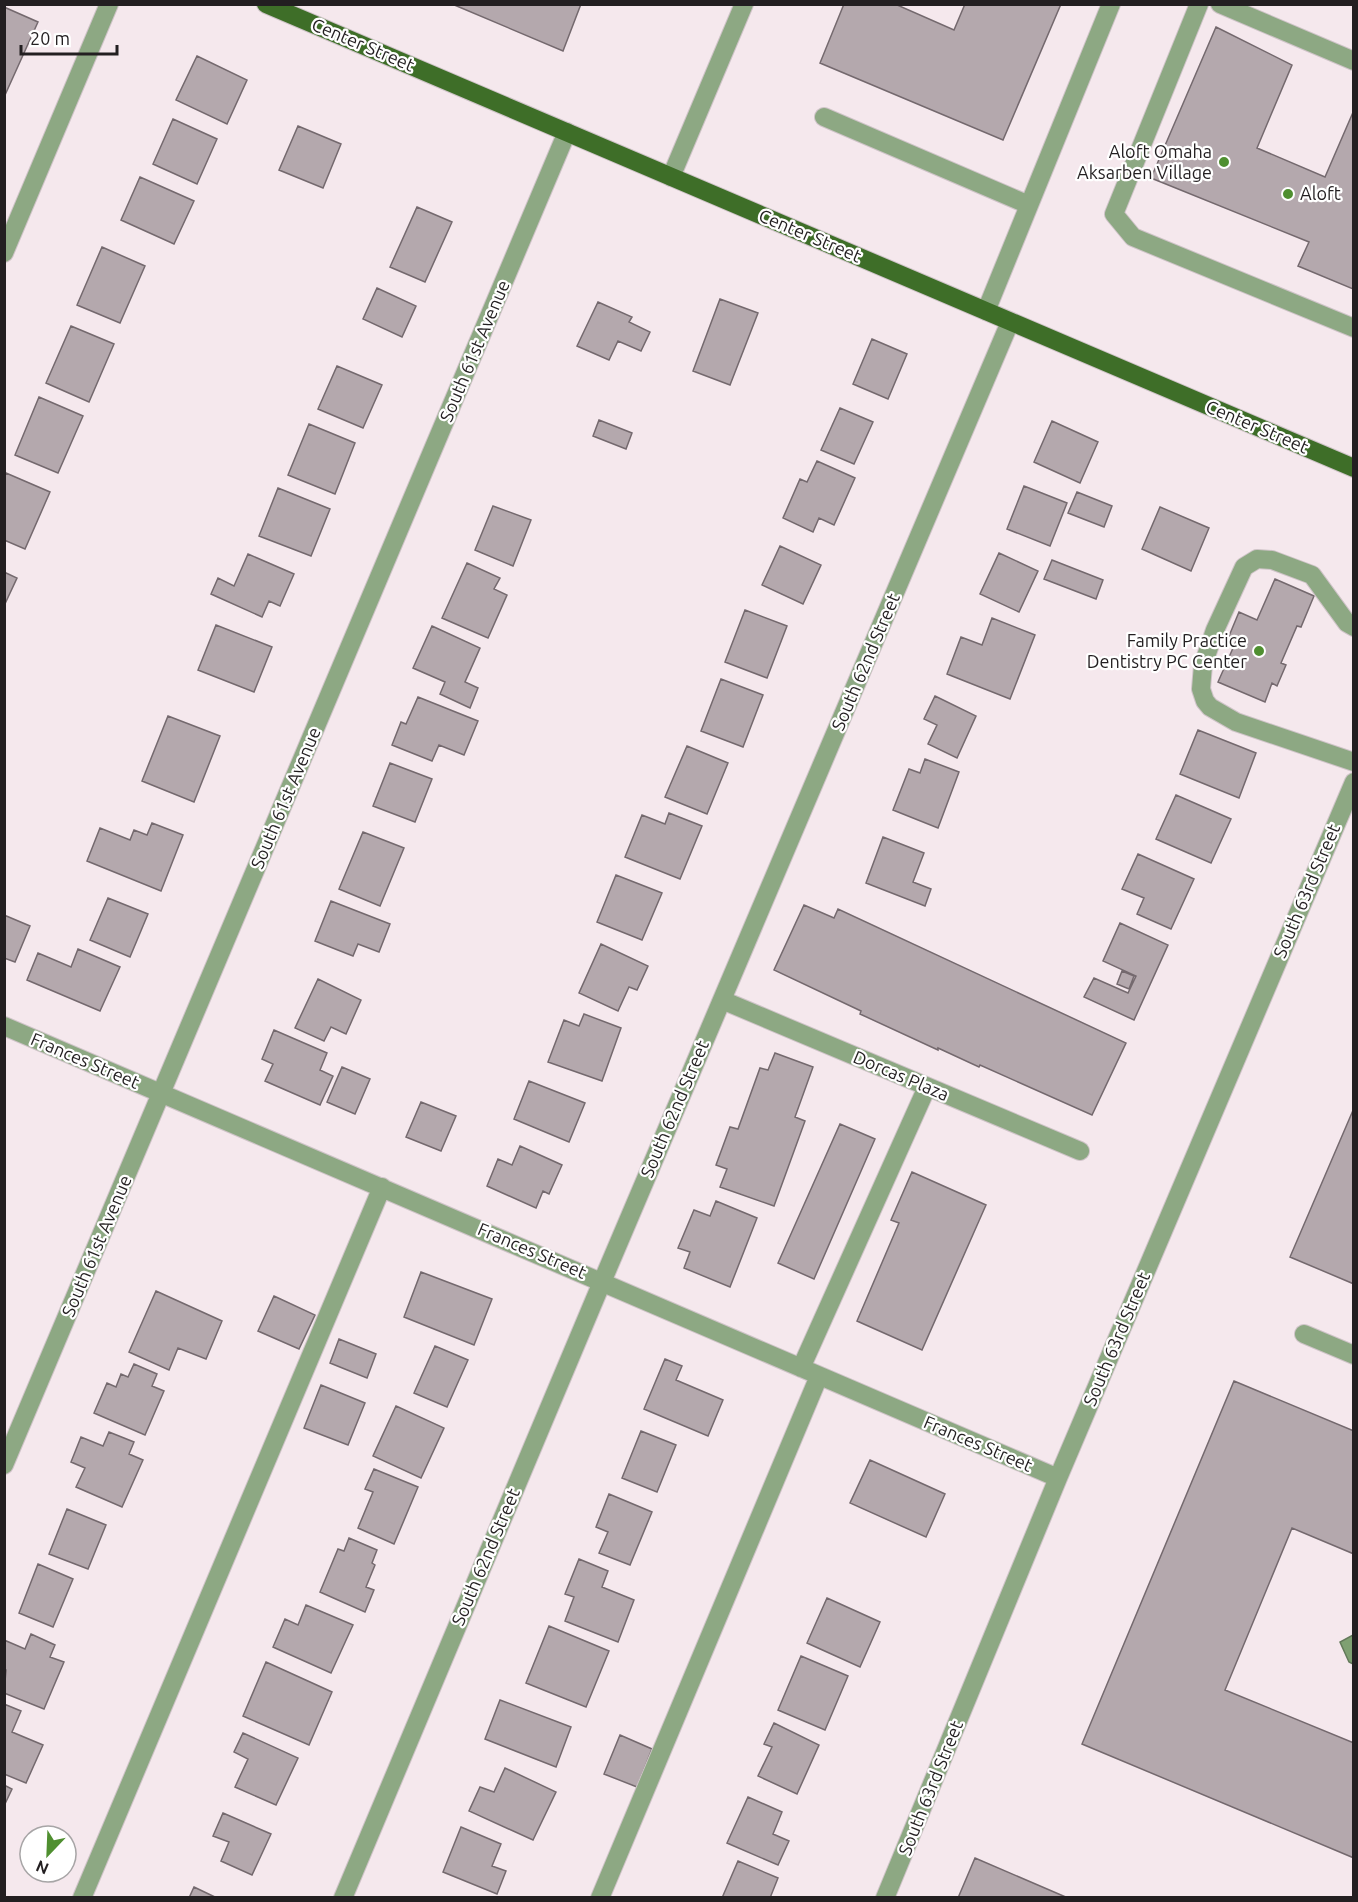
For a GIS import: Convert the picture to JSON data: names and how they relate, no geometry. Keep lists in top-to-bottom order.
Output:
{
  "streets": {
    "main road": ["Center Street"],
    "street": [
      "South 61st Avenue",
      "South 62nd Street",
      "South 63rd Street",
      "Frances Street",
      "Dorcas Plaza"
    ]
  },
  "crossings": [
    ["Center Street", "South 61st Avenue"],
    ["Center Street", "South 62nd Street"],
    ["South 61st Avenue", "Frances Street"],
    ["South 62nd Street", "Frances Street"],
    ["South 62nd Street", "Dorcas Plaza"],
    ["South 63rd Street", "Frances Street"]
  ],
  "places": ["Aloft Omaha Aksarben Village", "Aloft", "Family Practice Dentistry PC Center"],
  "scale_bar": "20 m",
  "north": "bottom left"
}
